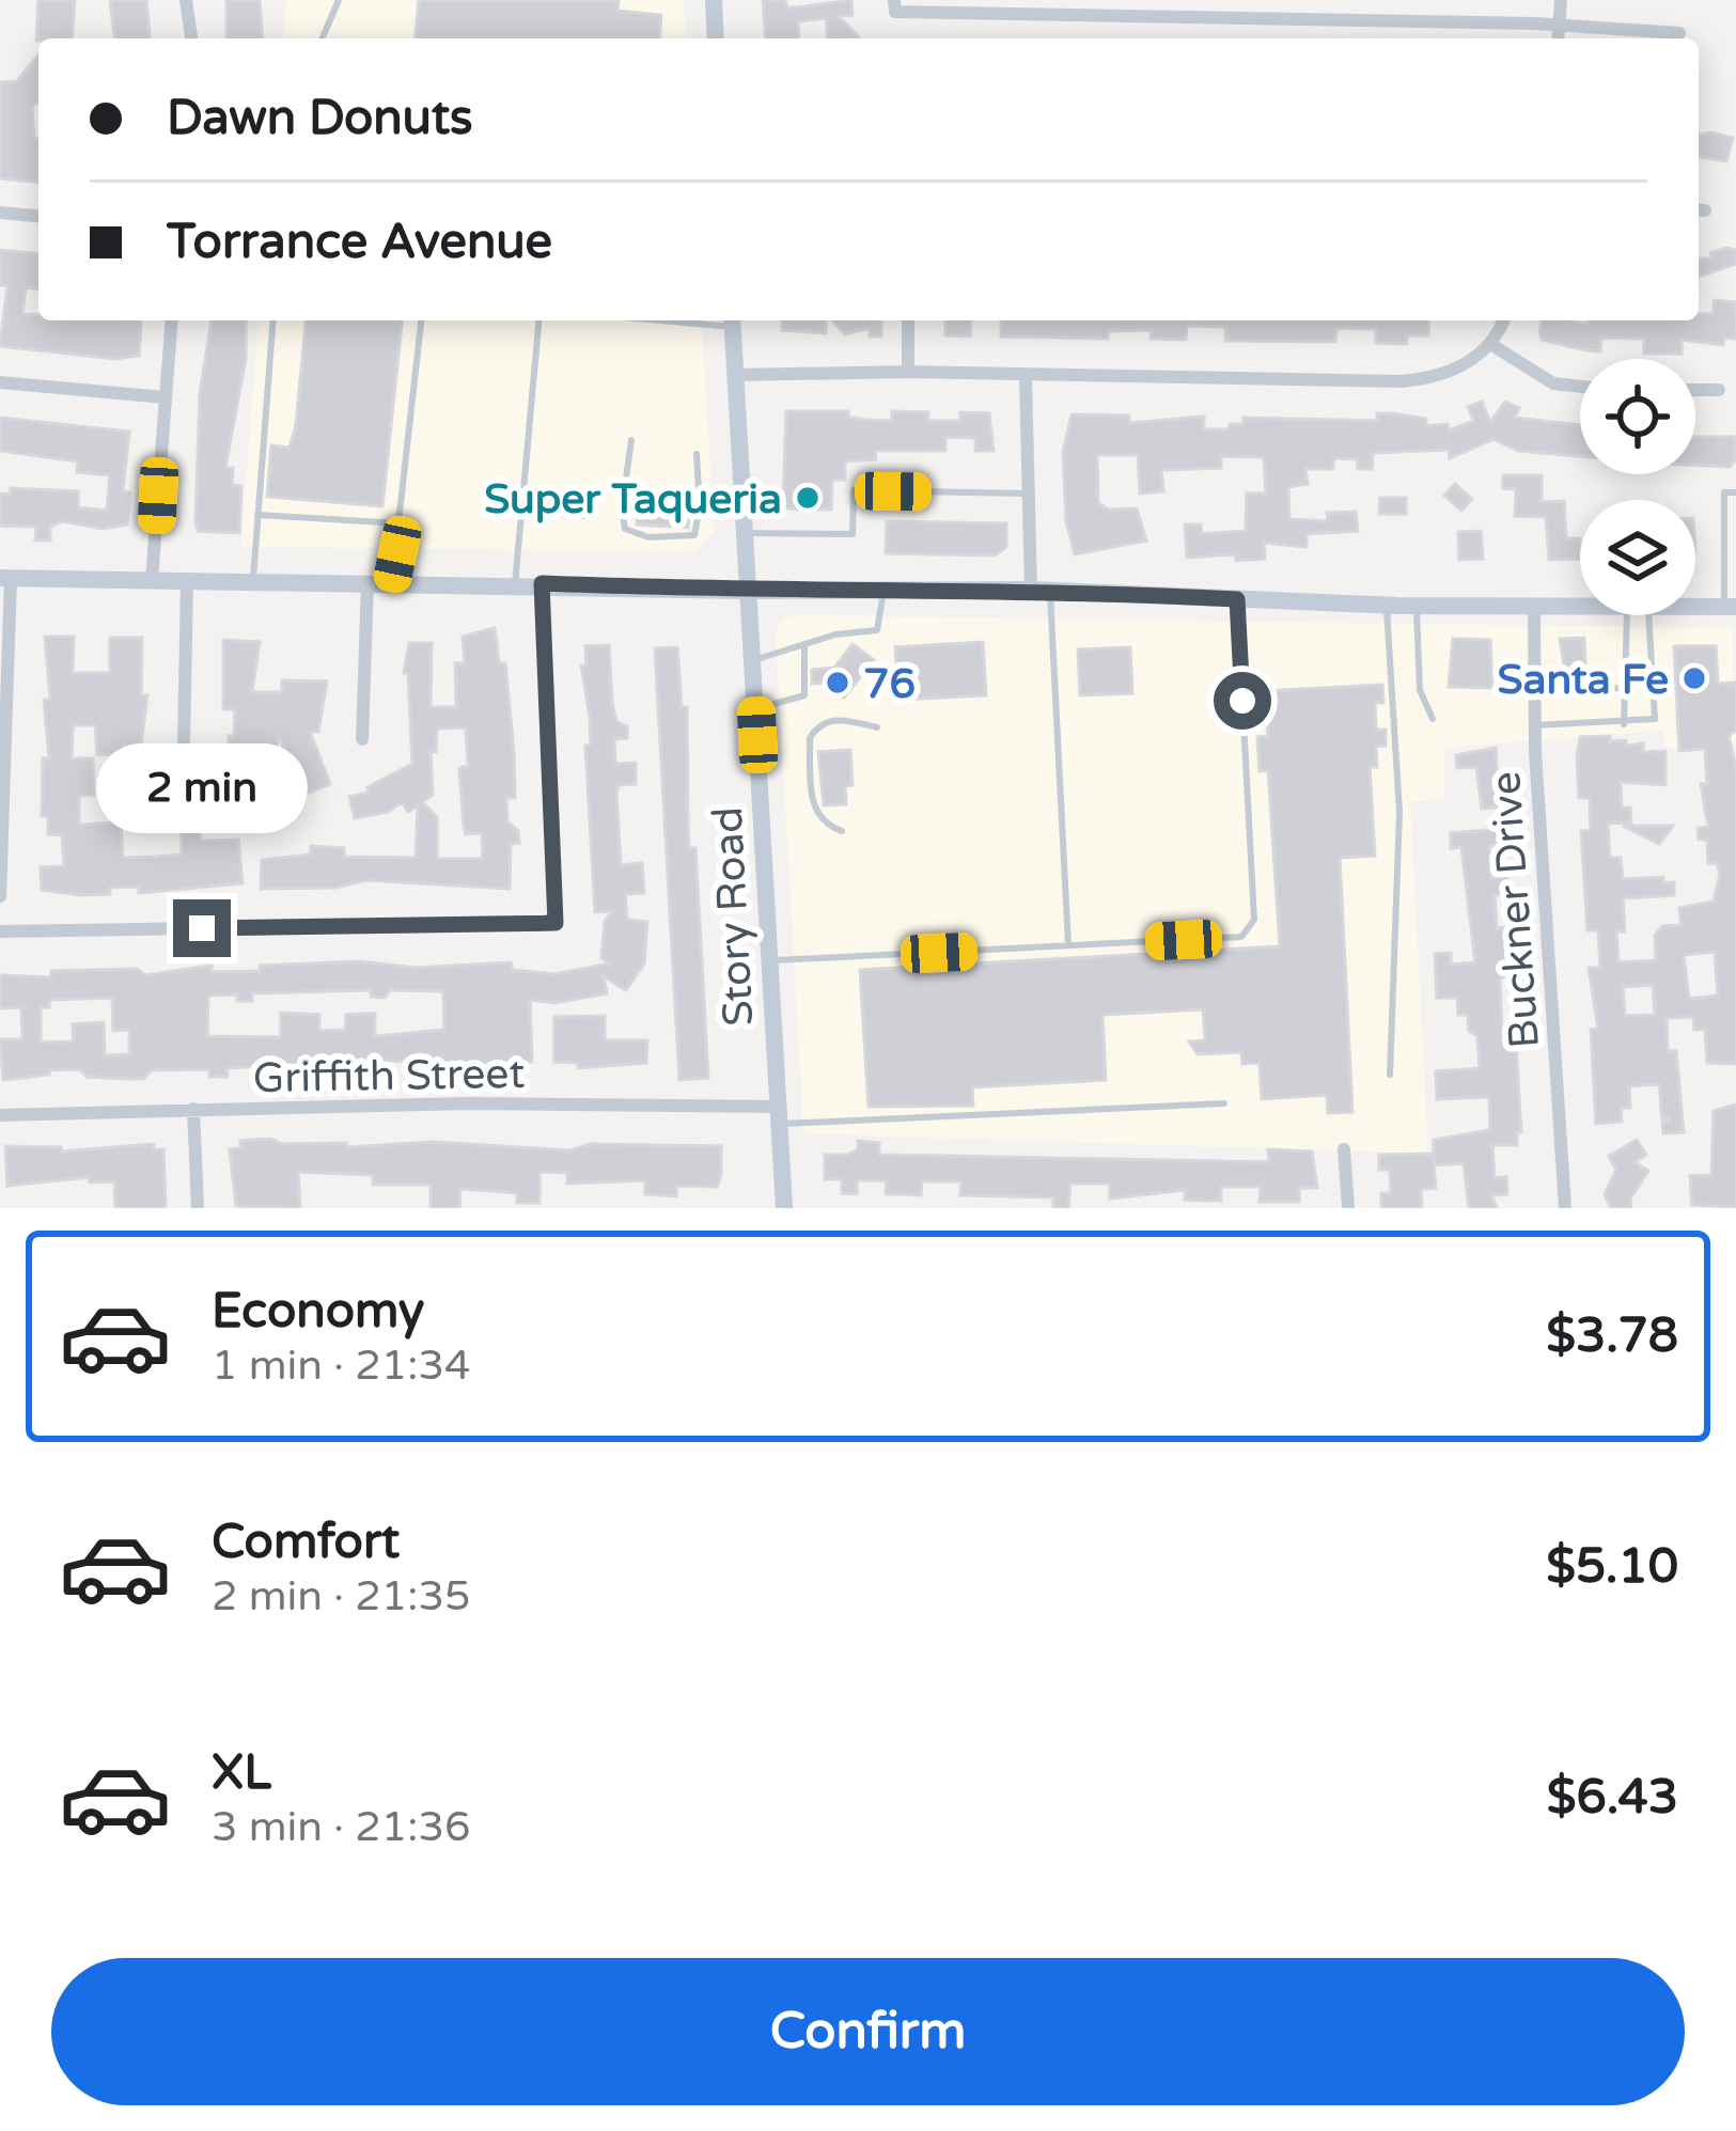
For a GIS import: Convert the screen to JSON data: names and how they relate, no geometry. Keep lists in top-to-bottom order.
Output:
{
  "streets": {
    "main road": ["Story Road"],
    "street": ["Buckner Drive", "Griffith Street"]
  },
  "crossings": [
    ["Story Road", "Griffith Street"]
  ],
  "places": ["Super Taqueria", "Santa Fe", "76"],
  "page": {
    "banner": ["Dawn Donuts", "Torrance Avenue"],
    "bubble": "2 min",
    "list": [
      {
        "name": "Economy",
        "note": "1 min · 21:34",
        "value": "$3.78"
      },
      {
        "name": "Comfort",
        "note": "2 min · 21:35",
        "value": "$5.10"
      },
      {
        "name": "XL",
        "note": "3 min · 21:36",
        "value": "$6.43"
      }
    ],
    "buttons": "Confirm"
  }
}
